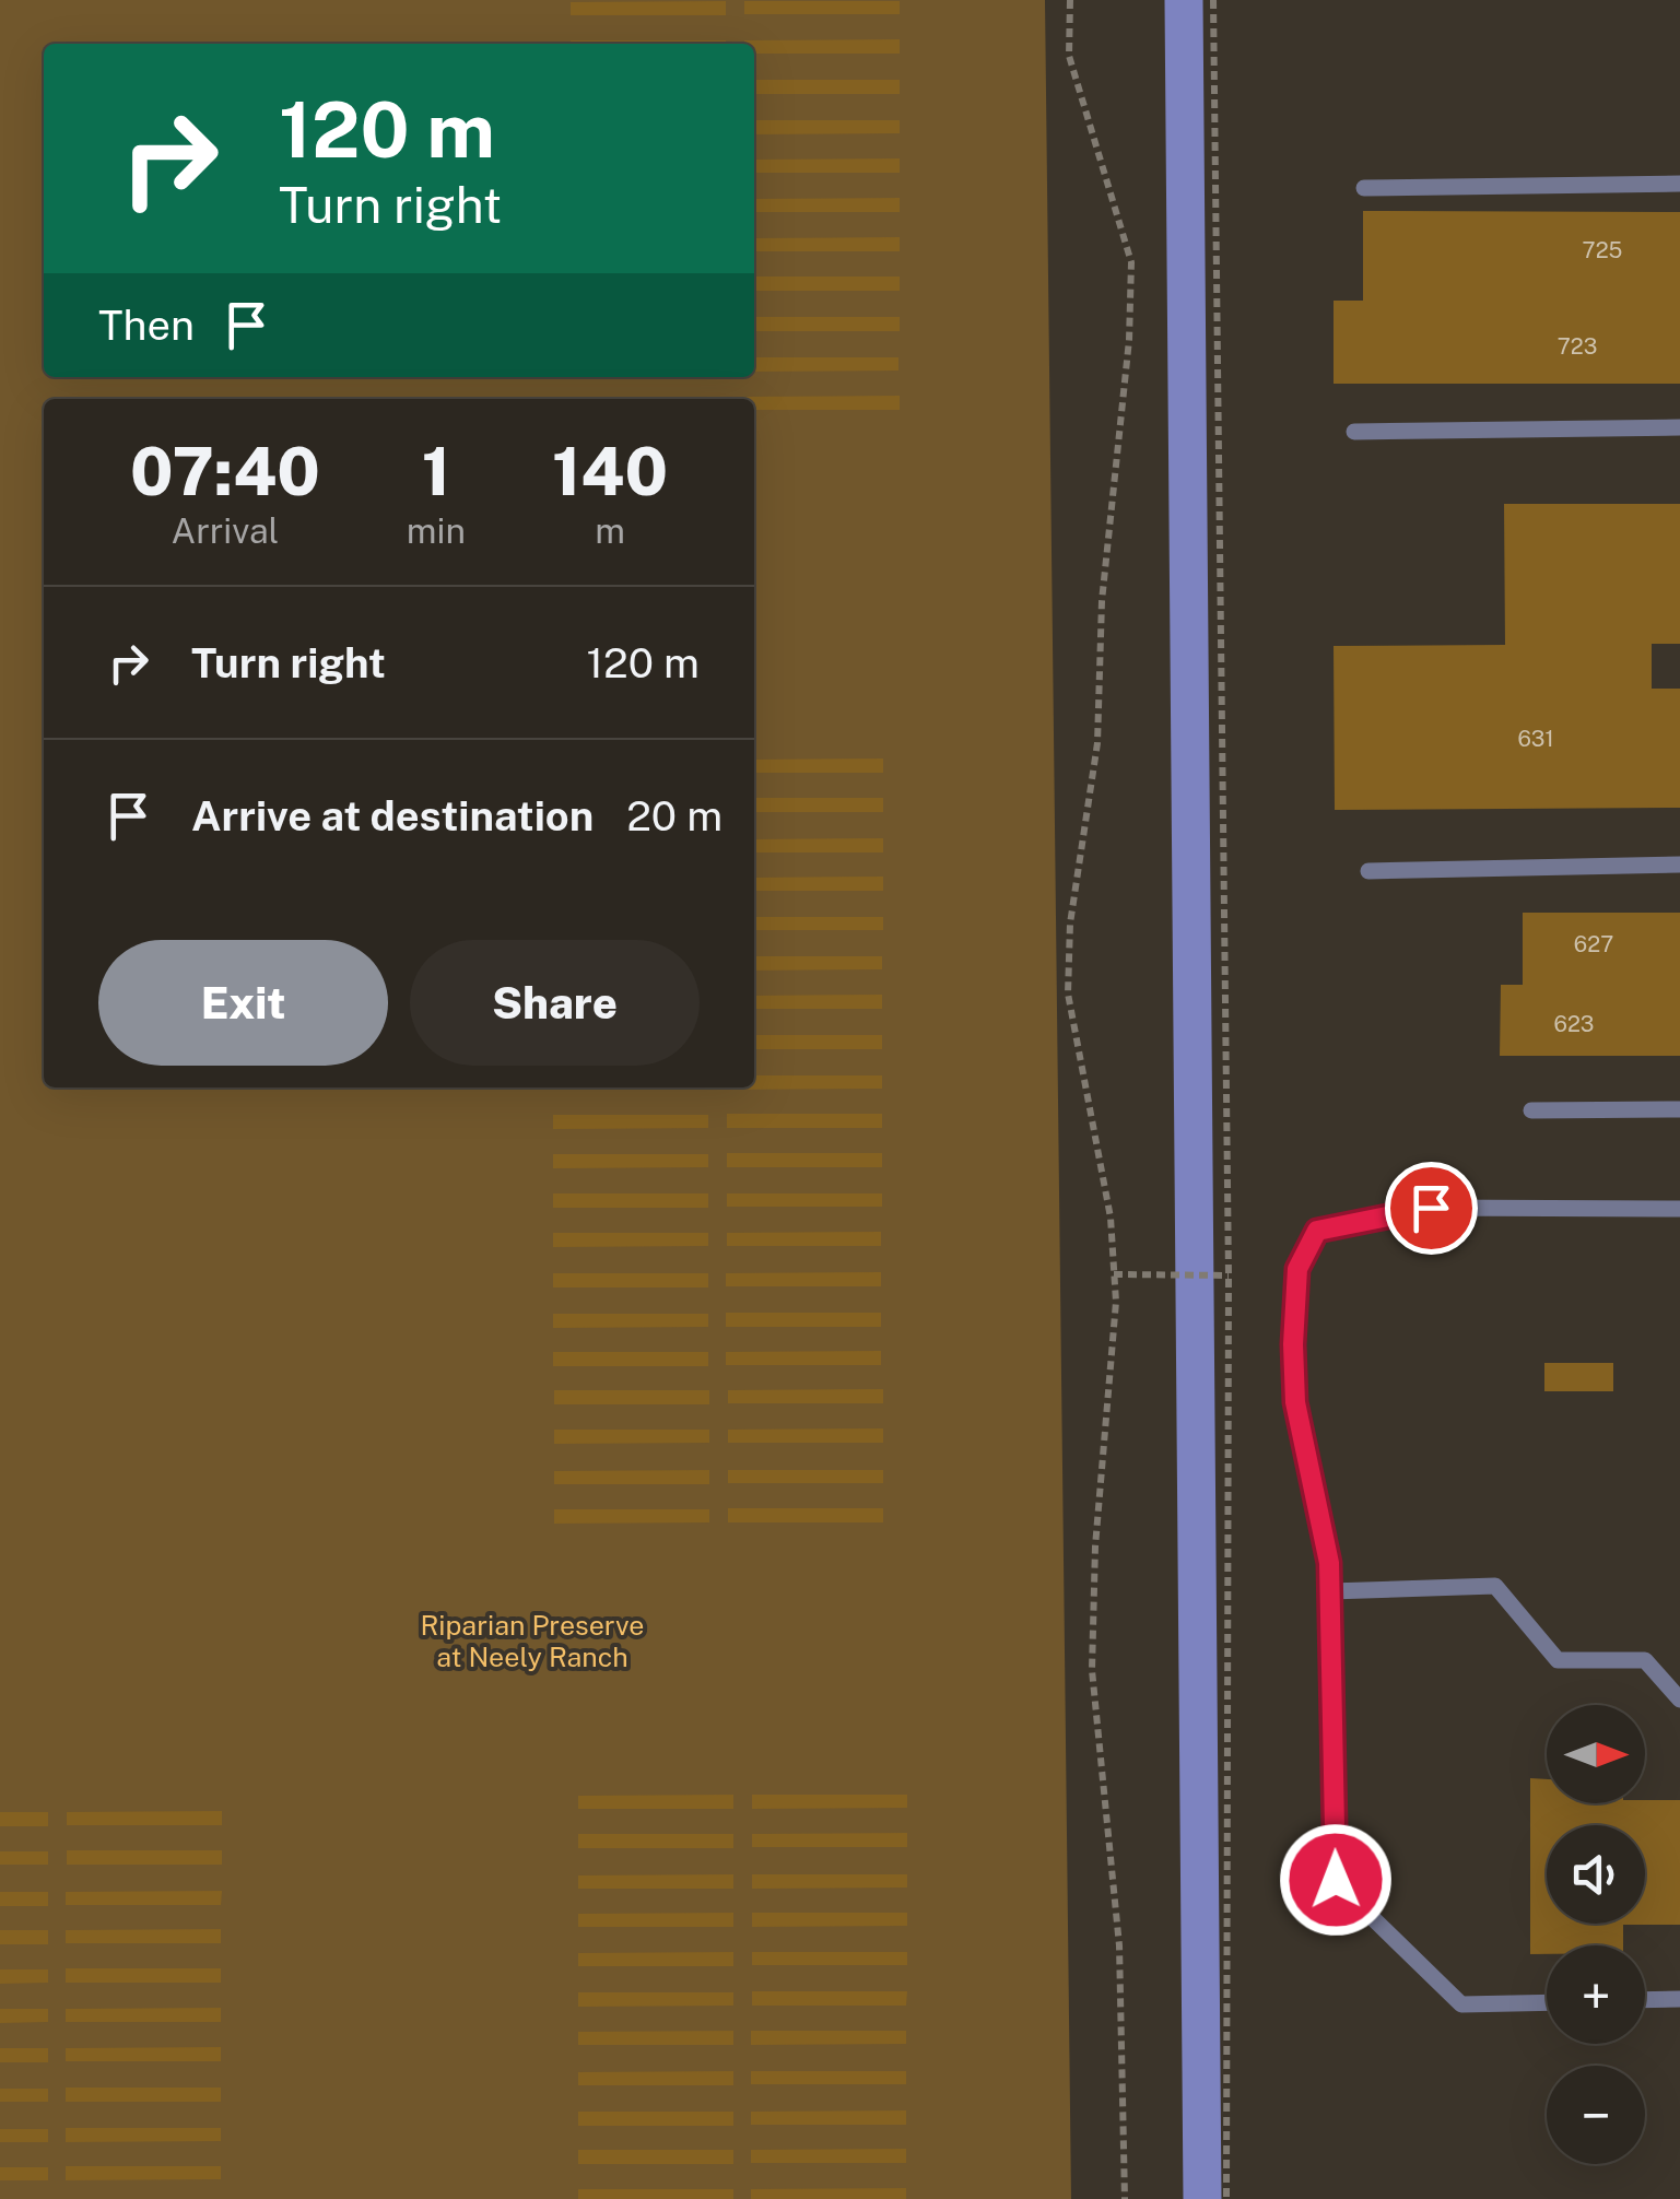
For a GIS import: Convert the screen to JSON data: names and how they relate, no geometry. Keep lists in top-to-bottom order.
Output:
{
  "parks": ["Riparian Preserve at Neely Ranch"],
  "house_numbers": [
    "725",
    "723",
    "631",
    "627",
    "623"
  ],
  "north": "right",
  "page": {
    "turn": ["120 m", "Turn right"],
    "then": "Then",
    "eta": [
      "07:40",
      "Arrival",
      "1",
      "min",
      "140",
      "m"
    ],
    "list": [
      {
        "name": "Turn right",
        "value": "120 m"
      },
      {
        "name": "Arrive at destination",
        "value": "20 m"
      }
    ],
    "buttons": ["Exit", "Share"],
    "map_buttons": ["+", "−"]
  }
}
